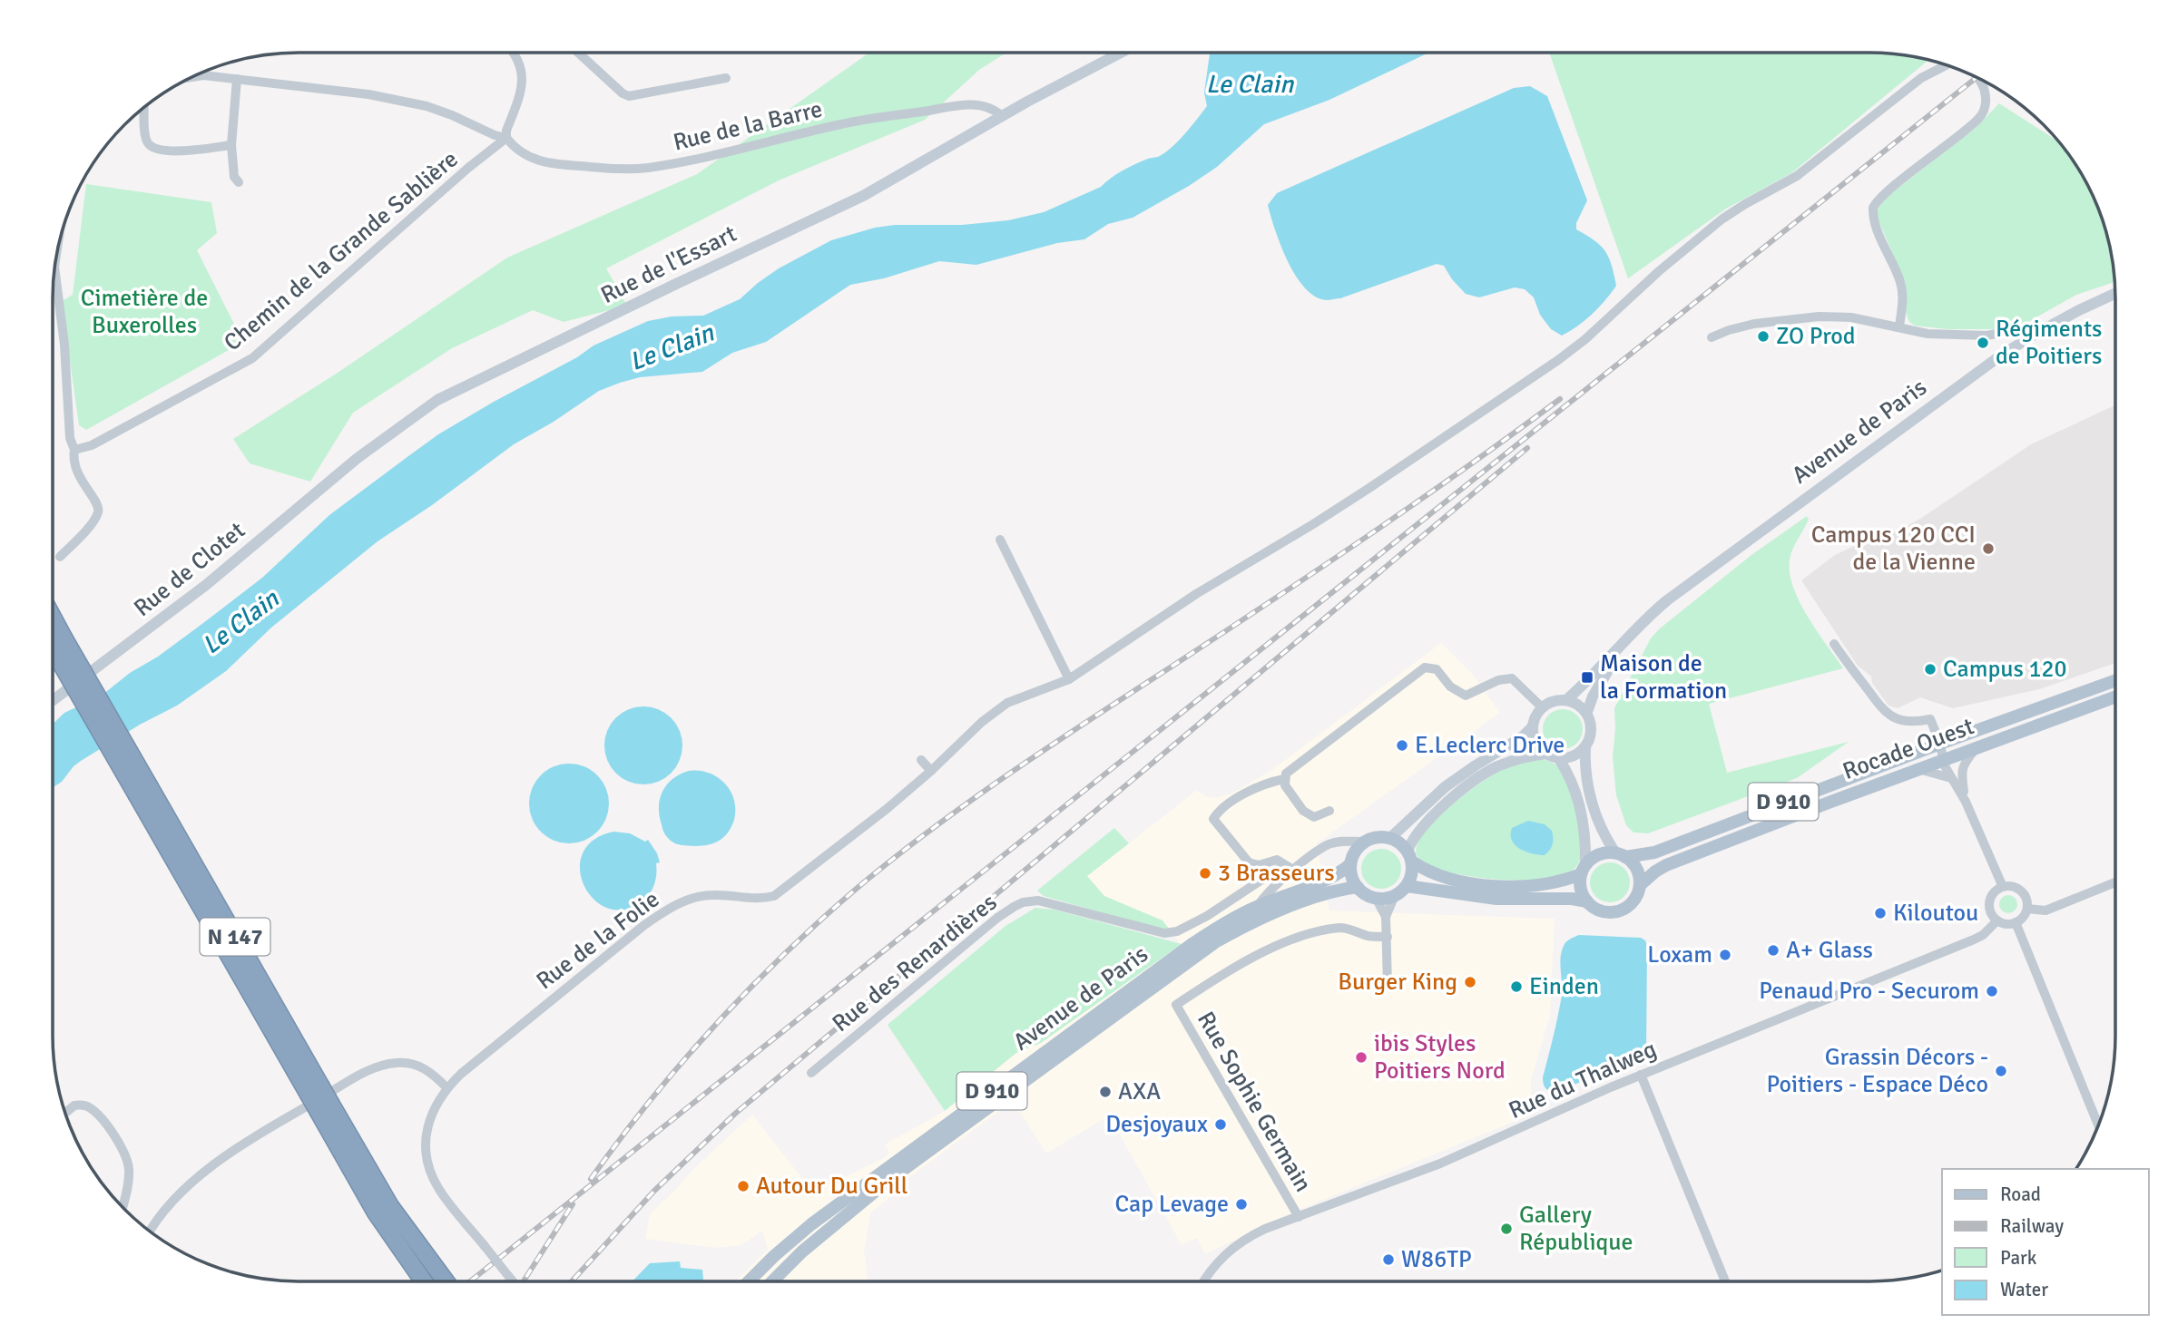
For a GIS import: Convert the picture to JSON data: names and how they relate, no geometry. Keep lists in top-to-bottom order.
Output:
{
  "streets": {
    "highway": ["N 147"],
    "main road": [
      "Rue de l'Essart",
      "Avenue de Paris",
      "Rue de Clotet",
      "Rocade Ouest",
      "D 910"
    ],
    "street": [
      "Rue de la Barre",
      "Chemin de la Grande Sablière",
      "Rue de la Folie",
      "Rue des Renardières",
      "Rue du Thalweg",
      "Rue Sophie Germain"
    ]
  },
  "crossings": [
    ["Rue de la Barre", "Chemin de la Grande Sablière"],
    ["Rue de la Barre", "Rue de l'Essart"],
    ["Rue de l'Essart", "Rue de Clotet"],
    ["Avenue de Paris", "Rue des Renardières"],
    ["Rocade Ouest", "D 910"],
    ["Rue du Thalweg", "Rue Sophie Germain"]
  ],
  "water": ["Le Clain"],
  "parks": ["Cimetière de Buxerolles"],
  "places": {
    "other": [
      "ZO Prod",
      "Régiments de Poitiers",
      "Campus 120 CCI de la Vienne",
      "Campus 120",
      "E.Leclerc Drive",
      "3 Brasseurs",
      "Kiloutou",
      "A+ Glass",
      "Loxam",
      "Burger King",
      "Einden",
      "Penaud Pro - Securom",
      "ibis Styles Poitiers Nord",
      "Grassin Décors - Poitiers - Espace Déco",
      "AXA",
      "Desjoyaux",
      "Autour Du Grill",
      "Cap Levage",
      "Gallery République",
      "W86TP"
    ],
    "transit": ["Maison de la Formation"]
  },
  "legend": [
    "Road",
    "Railway",
    "Park",
    "Water"
  ]
}
